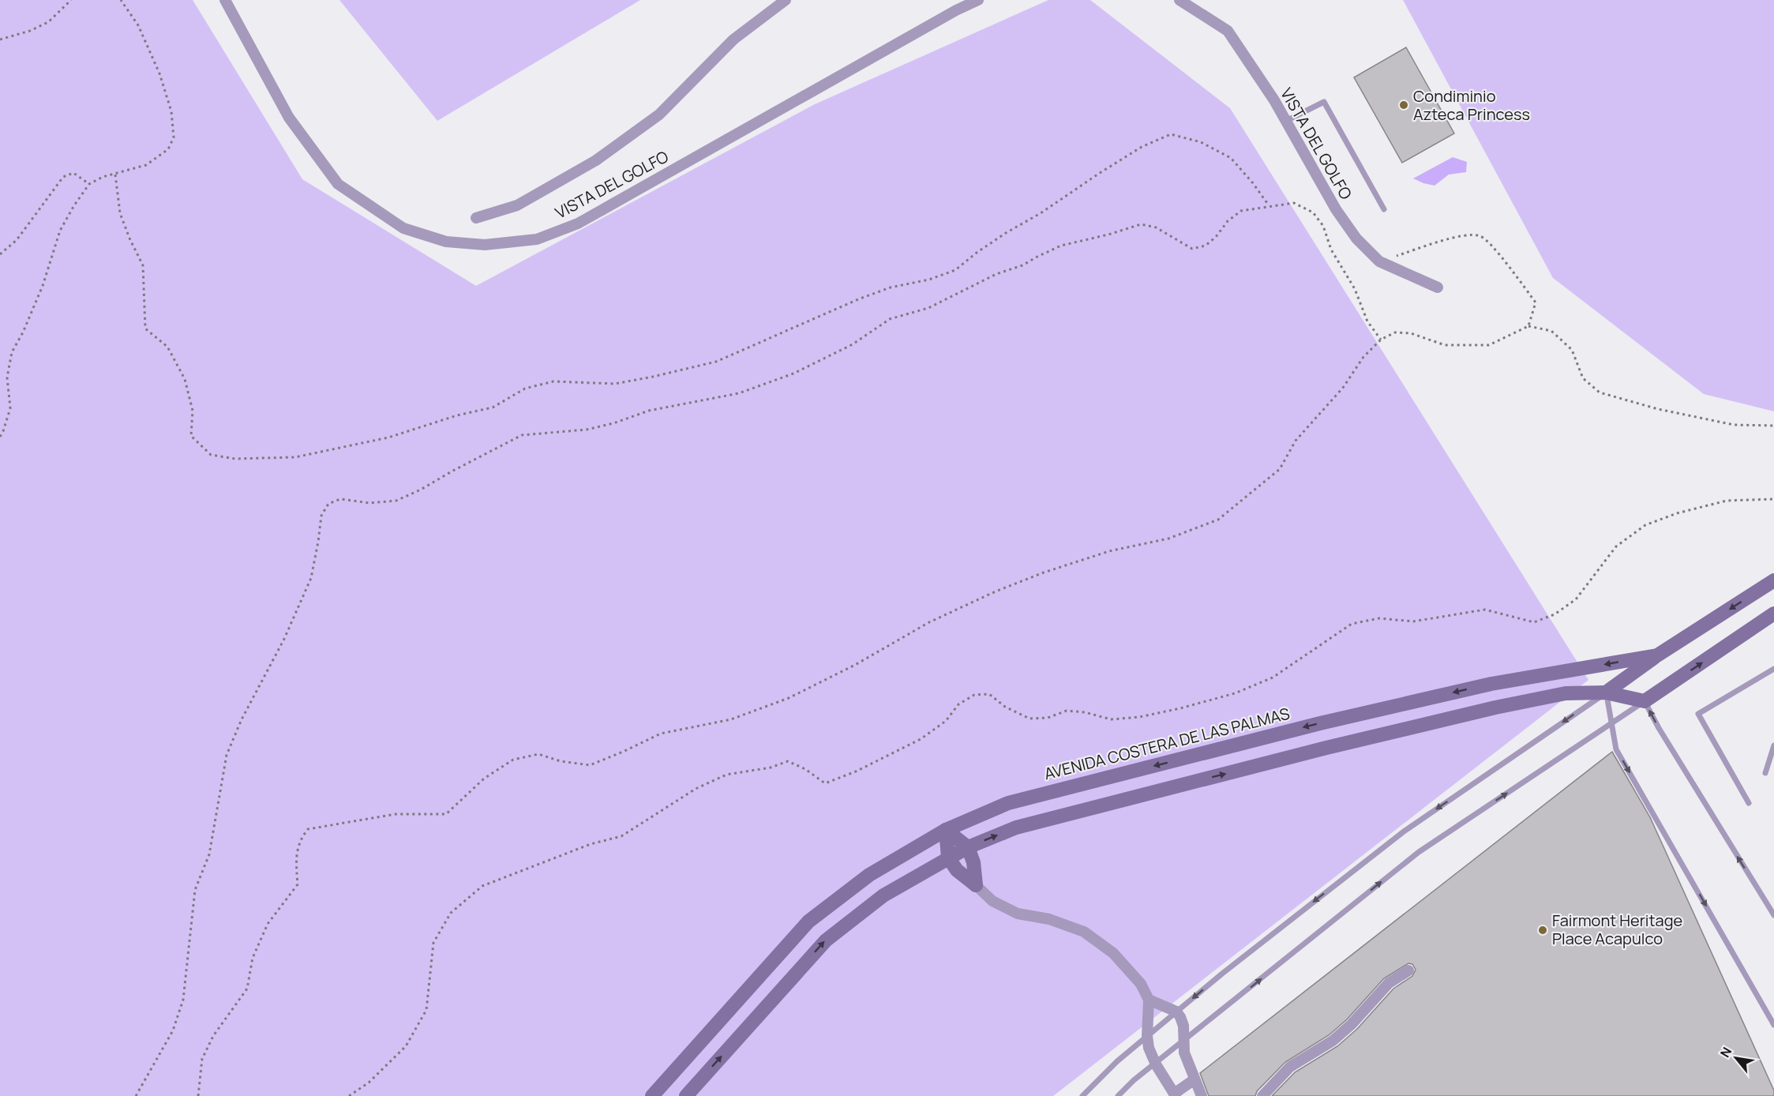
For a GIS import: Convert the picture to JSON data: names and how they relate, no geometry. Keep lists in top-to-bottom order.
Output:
{
  "streets": {
    "main road": ["AVENIDA COSTERA DE LAS PALMAS"],
    "street": ["VISTA DEL GOLFO"]
  },
  "places": ["Condiminio Azteca Princess", "Fairmont Heritage Place Acapulco"],
  "north": "top left"
}
